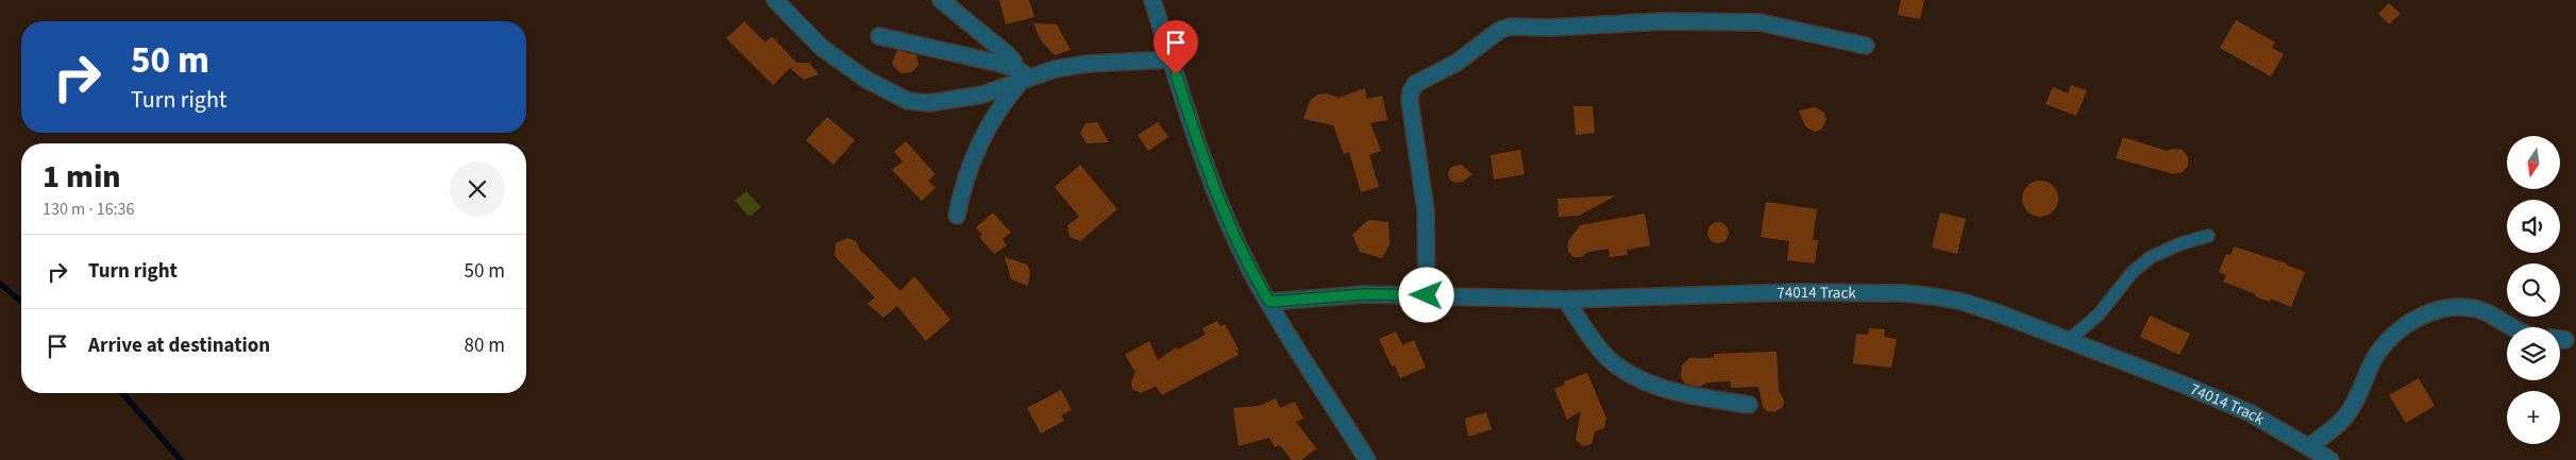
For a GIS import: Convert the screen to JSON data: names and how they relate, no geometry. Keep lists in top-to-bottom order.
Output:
{
  "streets": {
    "street": ["74014 Track"]
  },
  "north": "bottom",
  "page": {
    "turn": ["50 m", "Turn right"],
    "map_buttons": "+",
    "heading": ["1 min", "130 m · 16:36"],
    "list": [
      {
        "name": "Turn right",
        "value": "50 m"
      },
      {
        "name": "Arrive at destination",
        "value": "80 m"
      }
    ]
  }
}
